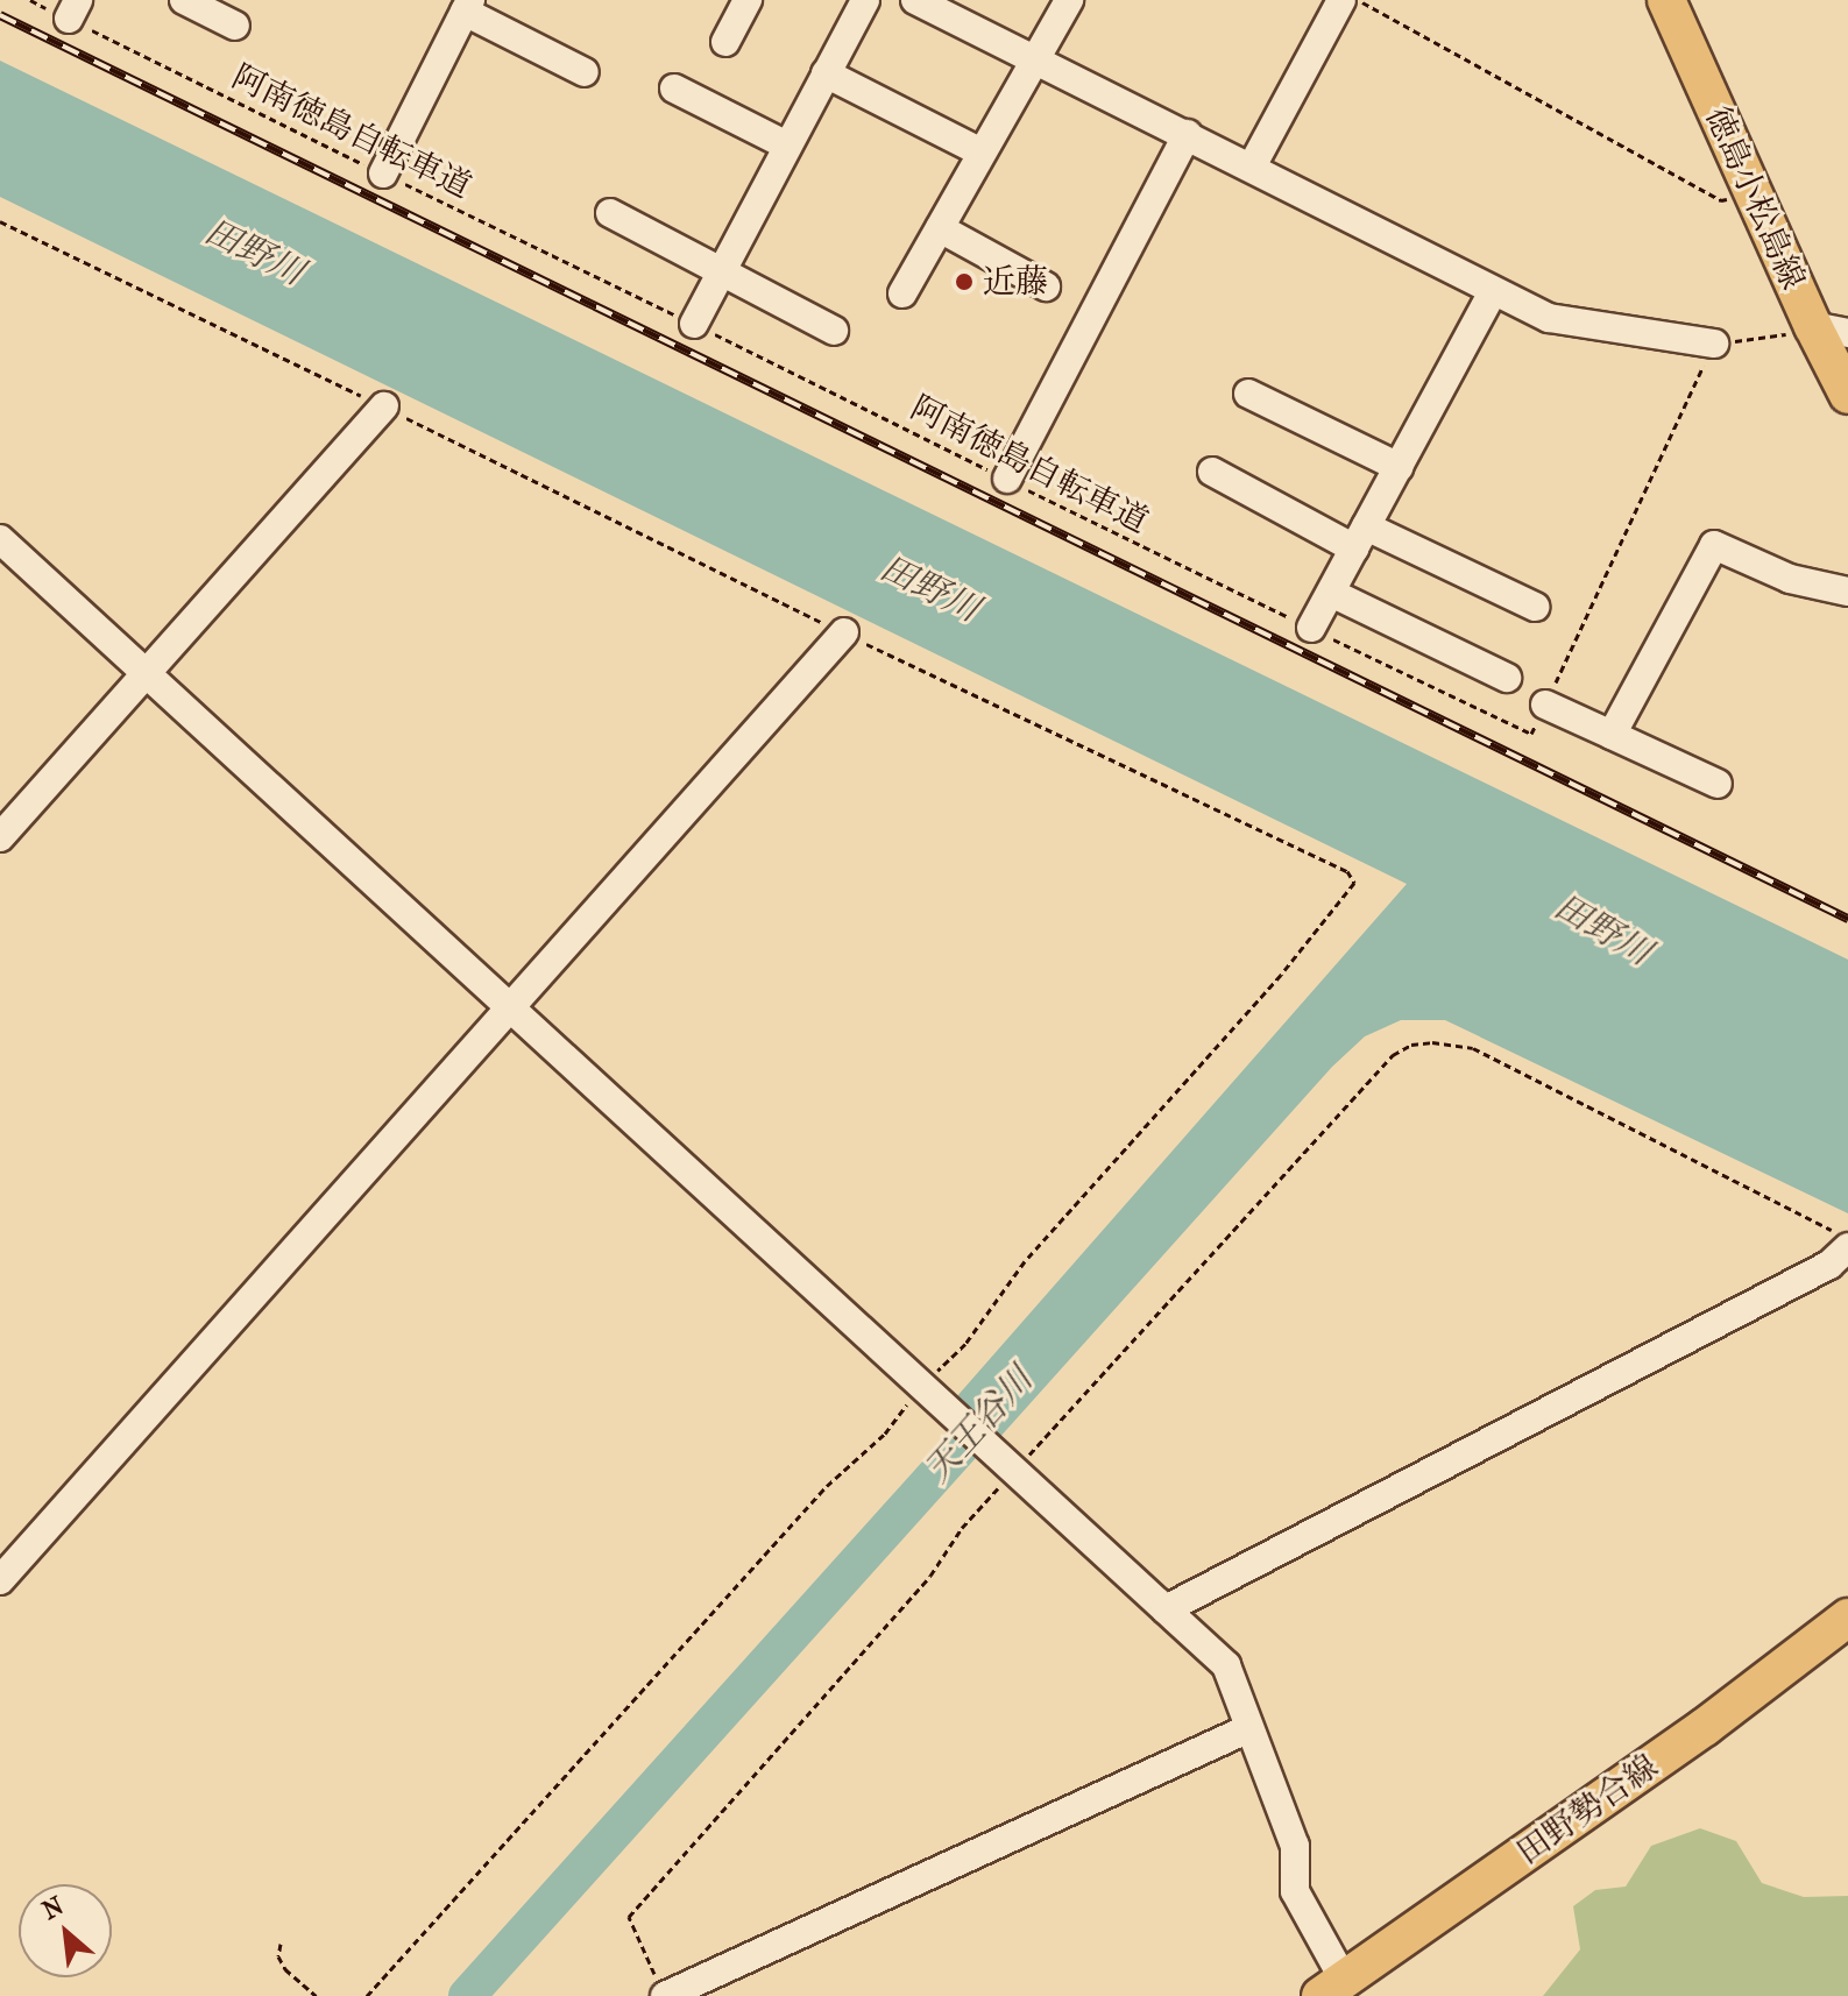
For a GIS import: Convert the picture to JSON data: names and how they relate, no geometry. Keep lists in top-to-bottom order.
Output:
{
  "streets": {
    "main road": ["徳島小松島線", "田野勢合線"],
    "path": ["阿南徳島自転車道"]
  },
  "water": ["田野川", "天王谷川"],
  "places": ["近藤"],
  "north": "top left"
}
